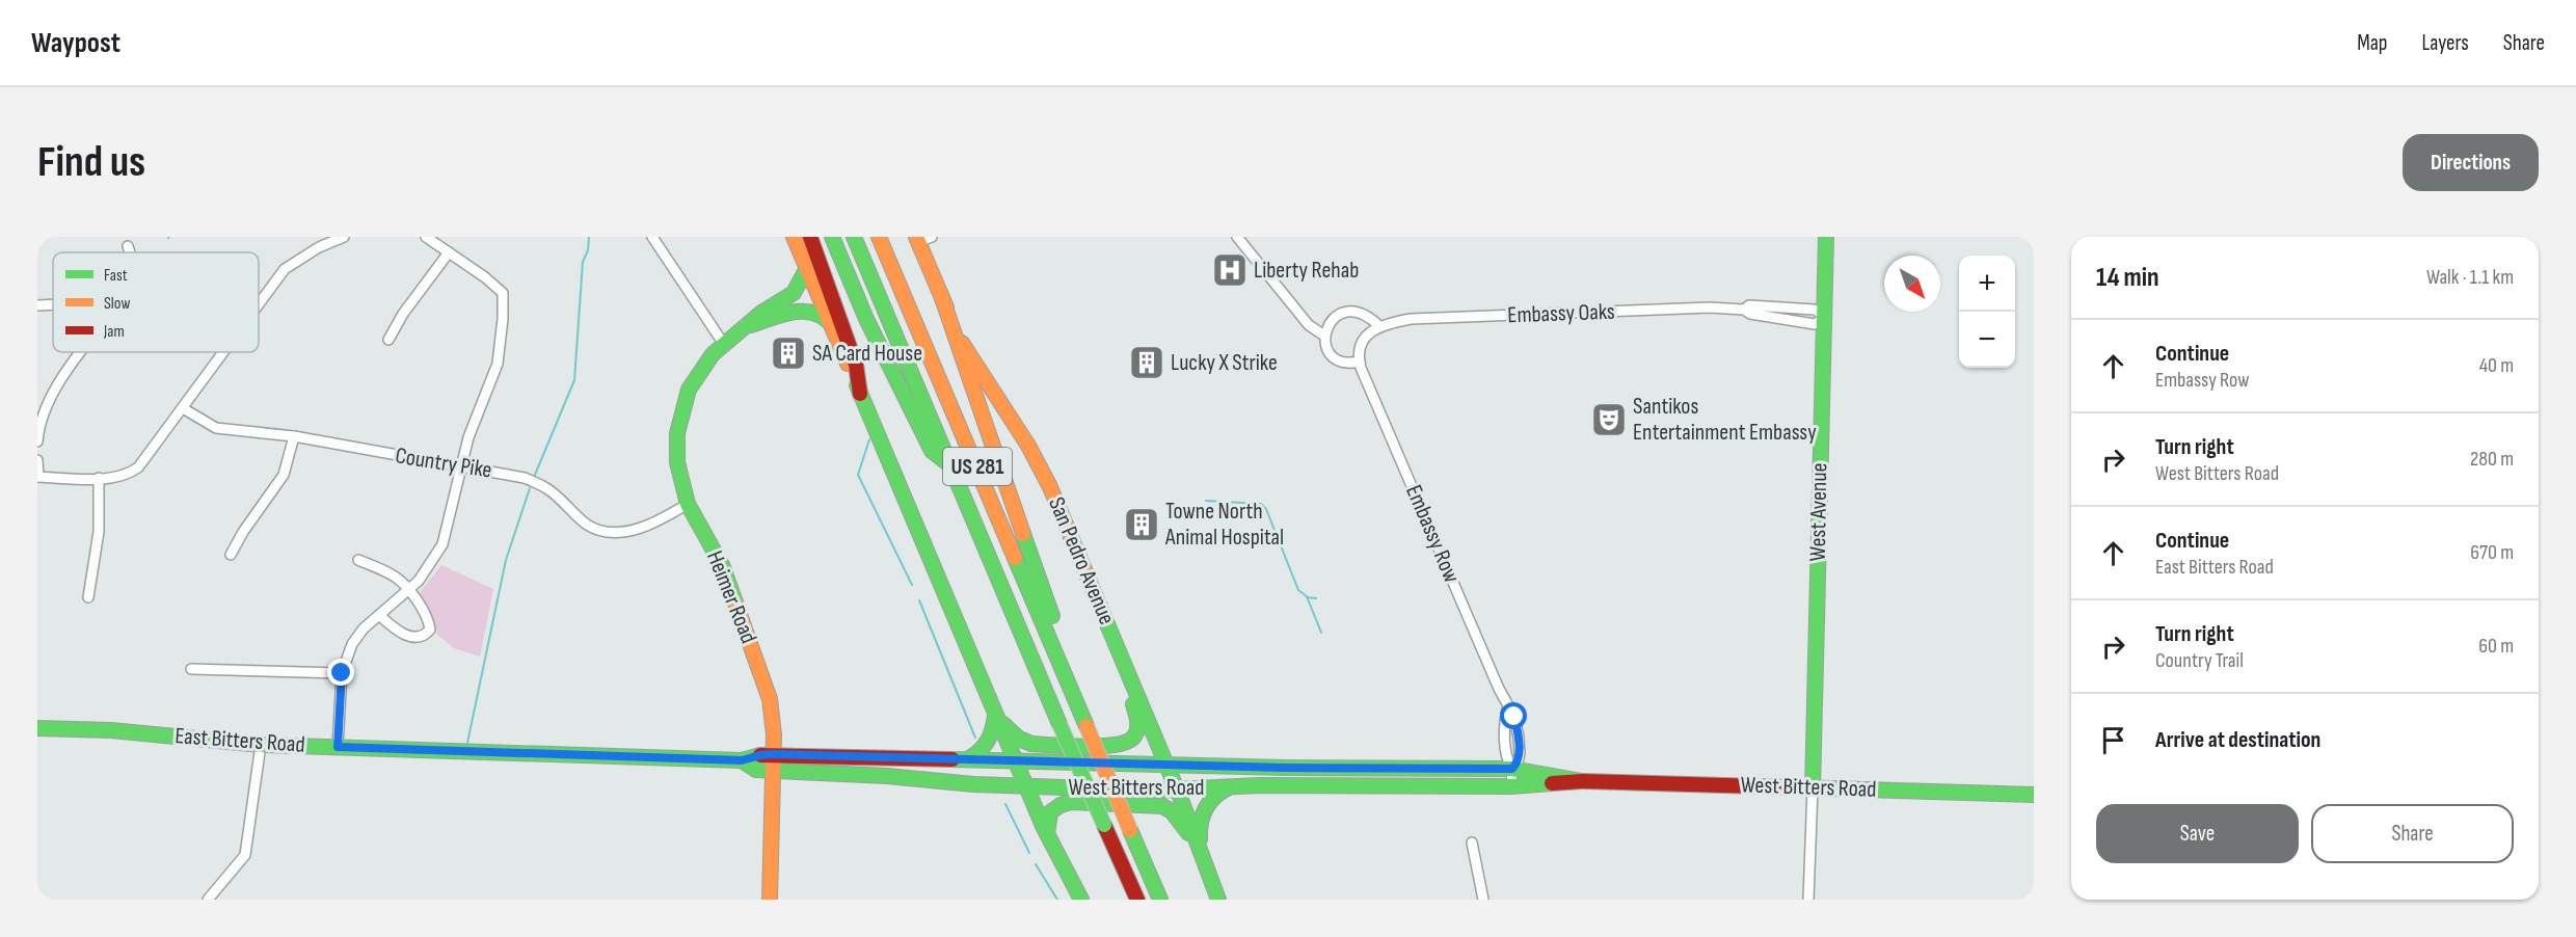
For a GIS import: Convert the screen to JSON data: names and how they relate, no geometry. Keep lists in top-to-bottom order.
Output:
{
  "streets": {
    "main road": [
      "US 281",
      "West Avenue",
      "San Pedro Avenue",
      "Heimer Road",
      "East Bitters Road",
      "West Bitters Road"
    ],
    "street": ["Embassy Oaks", "Country Pike", "Embassy Row"]
  },
  "crossings": [
    ["Embassy Oaks", "West Avenue"],
    ["Country Pike", "Heimer Road"],
    ["West Avenue", "West Bitters Road"],
    ["Embassy Row", "West Bitters Road"],
    ["San Pedro Avenue", "East Bitters Road"],
    ["San Pedro Avenue", "West Bitters Road"],
    ["Heimer Road", "East Bitters Road"],
    ["East Bitters Road", "West Bitters Road"]
  ],
  "places": {
    "hospital": ["Liberty Rehab"],
    "building": ["SA Card House", "Lucky X Strike", "Towne North Animal Hospital"],
    "theatre": ["Santikos Entertainment Embassy"]
  },
  "legend": ["Fast", "Slow", "Jam"],
  "north": "bottom right",
  "page": {
    "header": "Waypost",
    "nav": ["Map", "Layers", "Share"],
    "buttons": [
      "Directions",
      ["Save", "Share"]
    ],
    "title": "Find us",
    "heading": ["14 min", "Walk · 1.1 km"],
    "map_buttons": ["+", "−"],
    "list": [
      ["Continue", "Embassy Row", "40 m"],
      ["Turn right", "West Bitters Road", "280 m"],
      ["Continue", "East Bitters Road", "670 m"],
      ["Turn right", "Country Trail", "60 m"],
      "Arrive at destination"
    ]
  }
}
